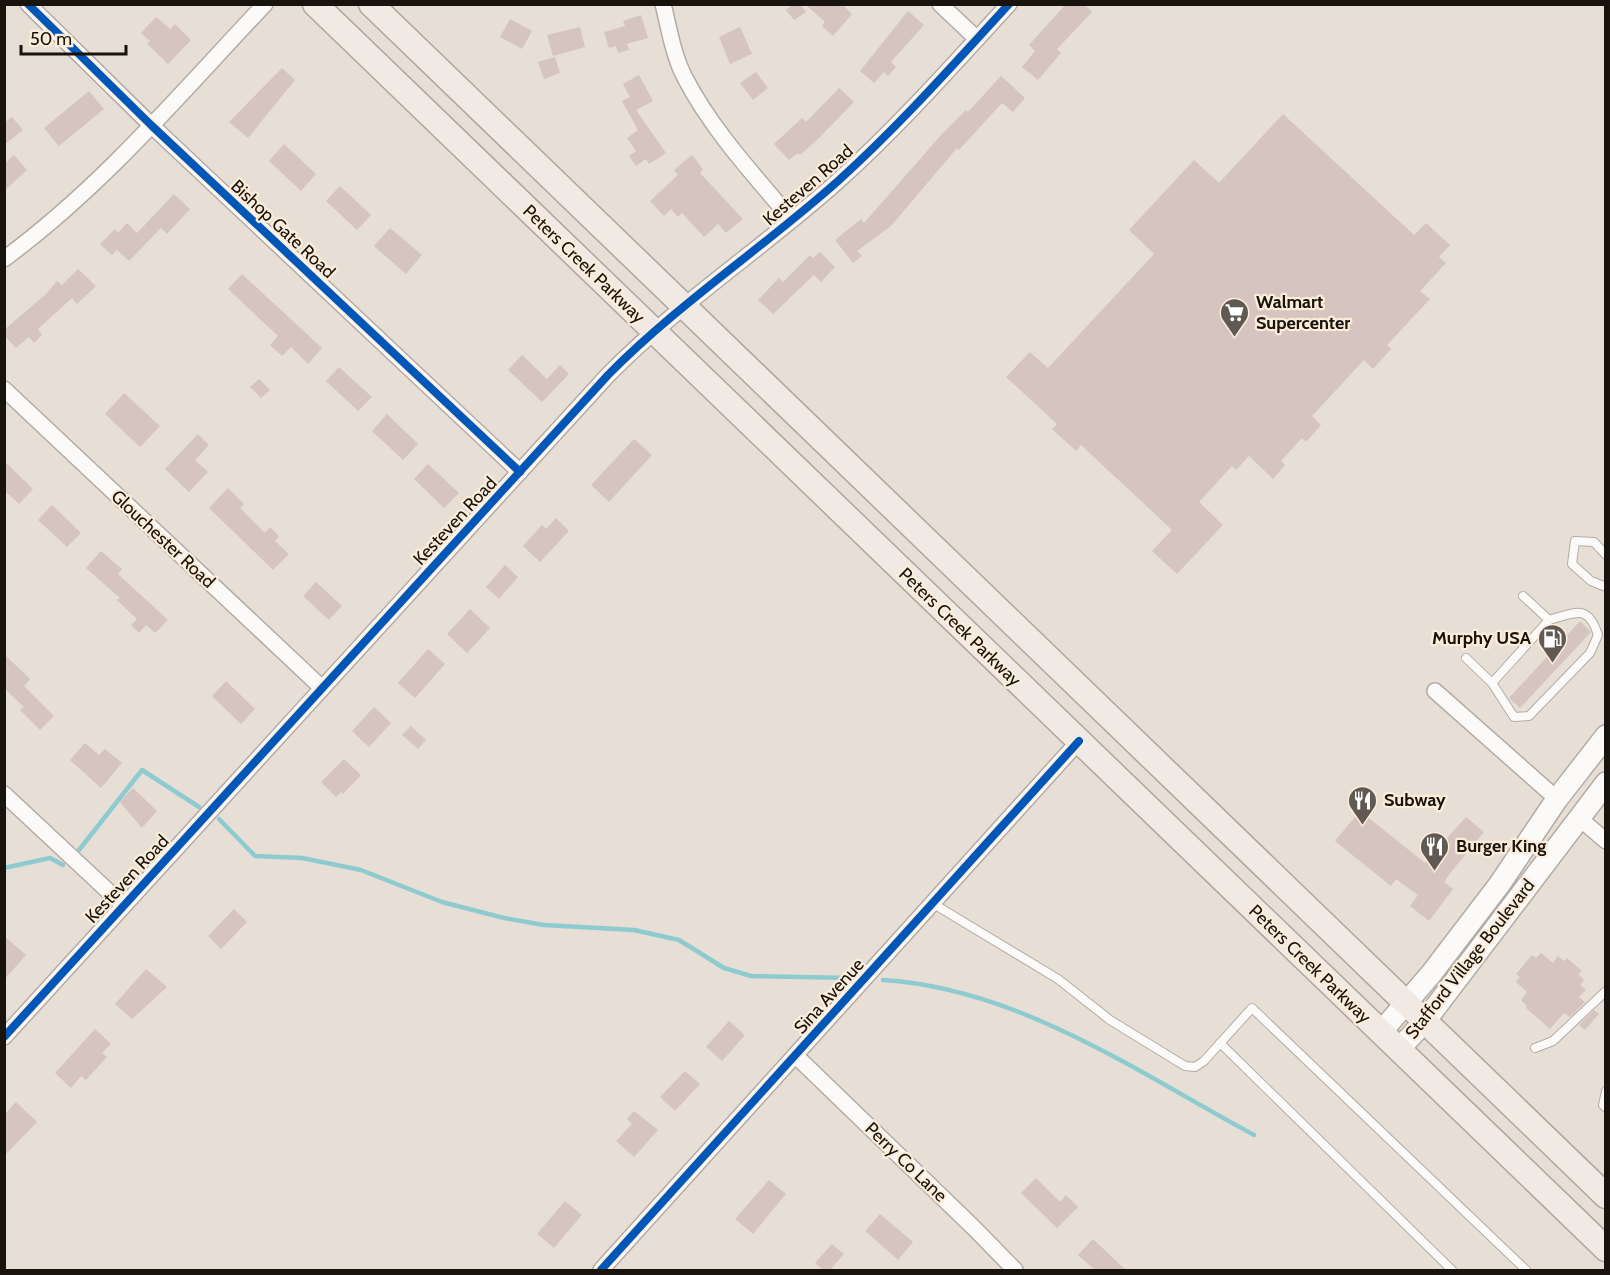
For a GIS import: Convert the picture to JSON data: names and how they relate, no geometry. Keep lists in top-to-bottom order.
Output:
{
  "streets": {
    "main road": ["Peters Creek Parkway", "Stafford Village Boulevard"],
    "street": [
      "Kesteven Road",
      "Bishop Gate Road",
      "Glouchester Road",
      "Sina Avenue",
      "Perry Co Lane"
    ]
  },
  "crossings": [
    ["Kesteven Road", "Bishop Gate Road"],
    ["Kesteven Road", "Peters Creek Parkway"],
    ["Kesteven Road", "Glouchester Road"],
    ["Peters Creek Parkway", "Stafford Village Boulevard"],
    ["Peters Creek Parkway", "Sina Avenue"],
    ["Sina Avenue", "Perry Co Lane"]
  ],
  "places": {
    "supermarket": ["Walmart Supercenter"],
    "fuel station": ["Murphy USA"],
    "restaurant": ["Subway", "Burger King"]
  },
  "scale_bar": "50 m"
}
